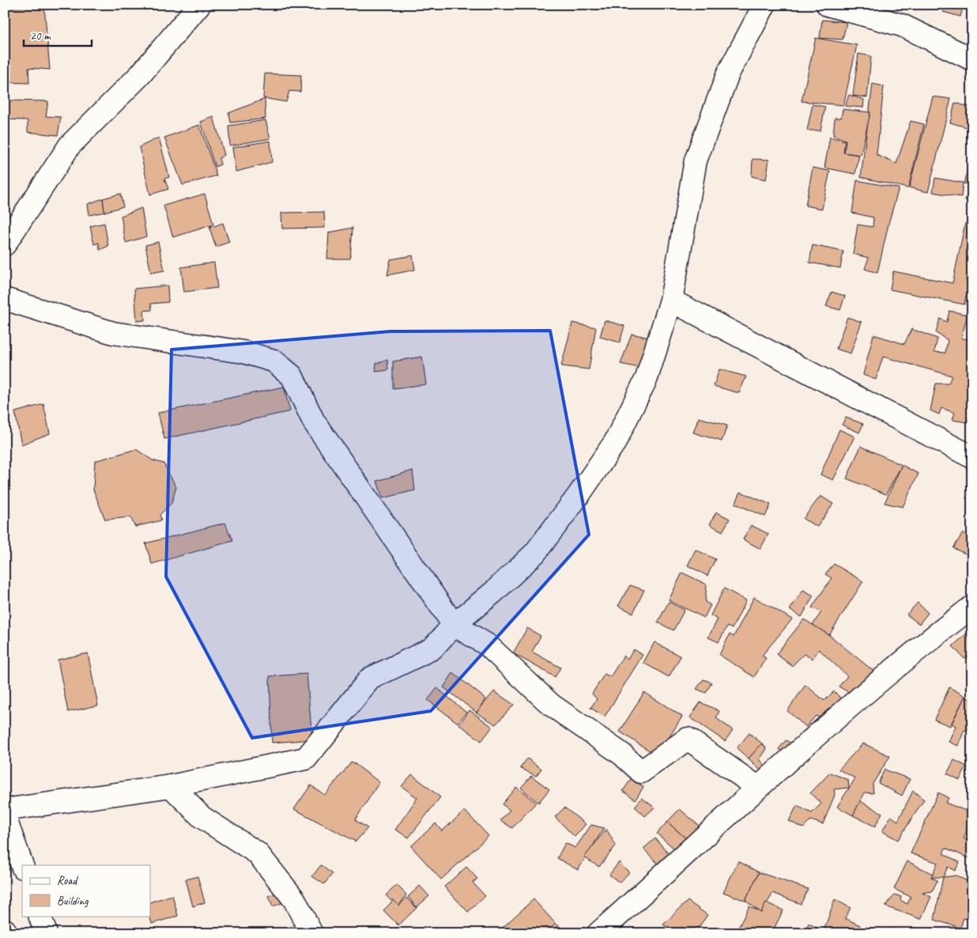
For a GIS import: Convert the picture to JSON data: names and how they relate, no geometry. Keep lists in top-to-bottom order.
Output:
{
  "legend": ["Road", "Building"],
  "scale_bar": "20 m"
}
